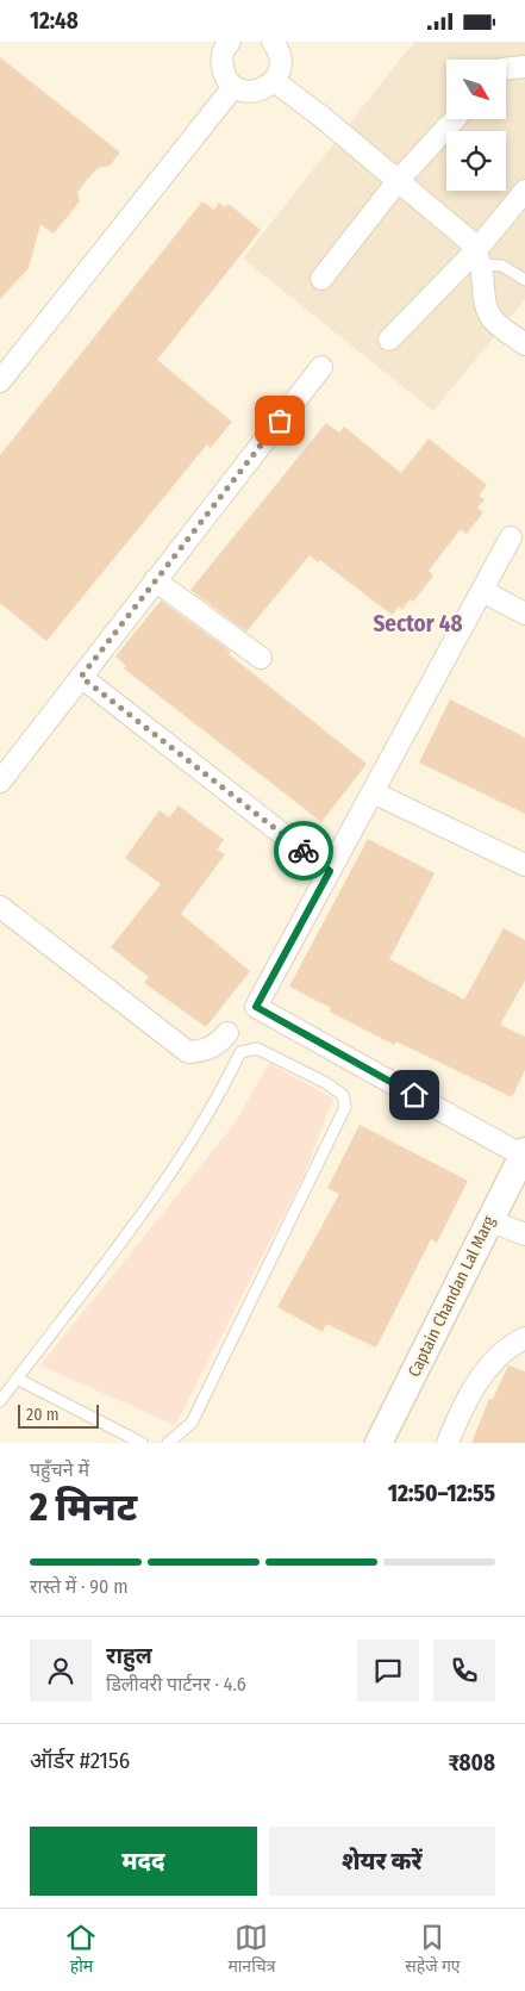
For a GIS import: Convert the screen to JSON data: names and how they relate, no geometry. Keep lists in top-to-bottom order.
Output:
{
  "streets": {
    "street": ["Captain Chandan Lal Marg"]
  },
  "districts": ["Sector 48"],
  "scale_bar": "20 m",
  "north": "bottom right",
  "page": {
    "status": "12:48",
    "scale": "20 m",
    "heading": ["2 मिनट", "पहुँचने में", "12:50–12:55"],
    "panel": [
      "राहुल",
      "डिलीवरी पार्टनर · 4.6",
      "ऑर्डर #2156",
      "₹808"
    ],
    "bar": "रास्ते में · 90 m",
    "buttons": ["मदद", "शेयर करें"],
    "tabs": ["होम", "मानचित्र", "सहेजे गए"]
  }
}
